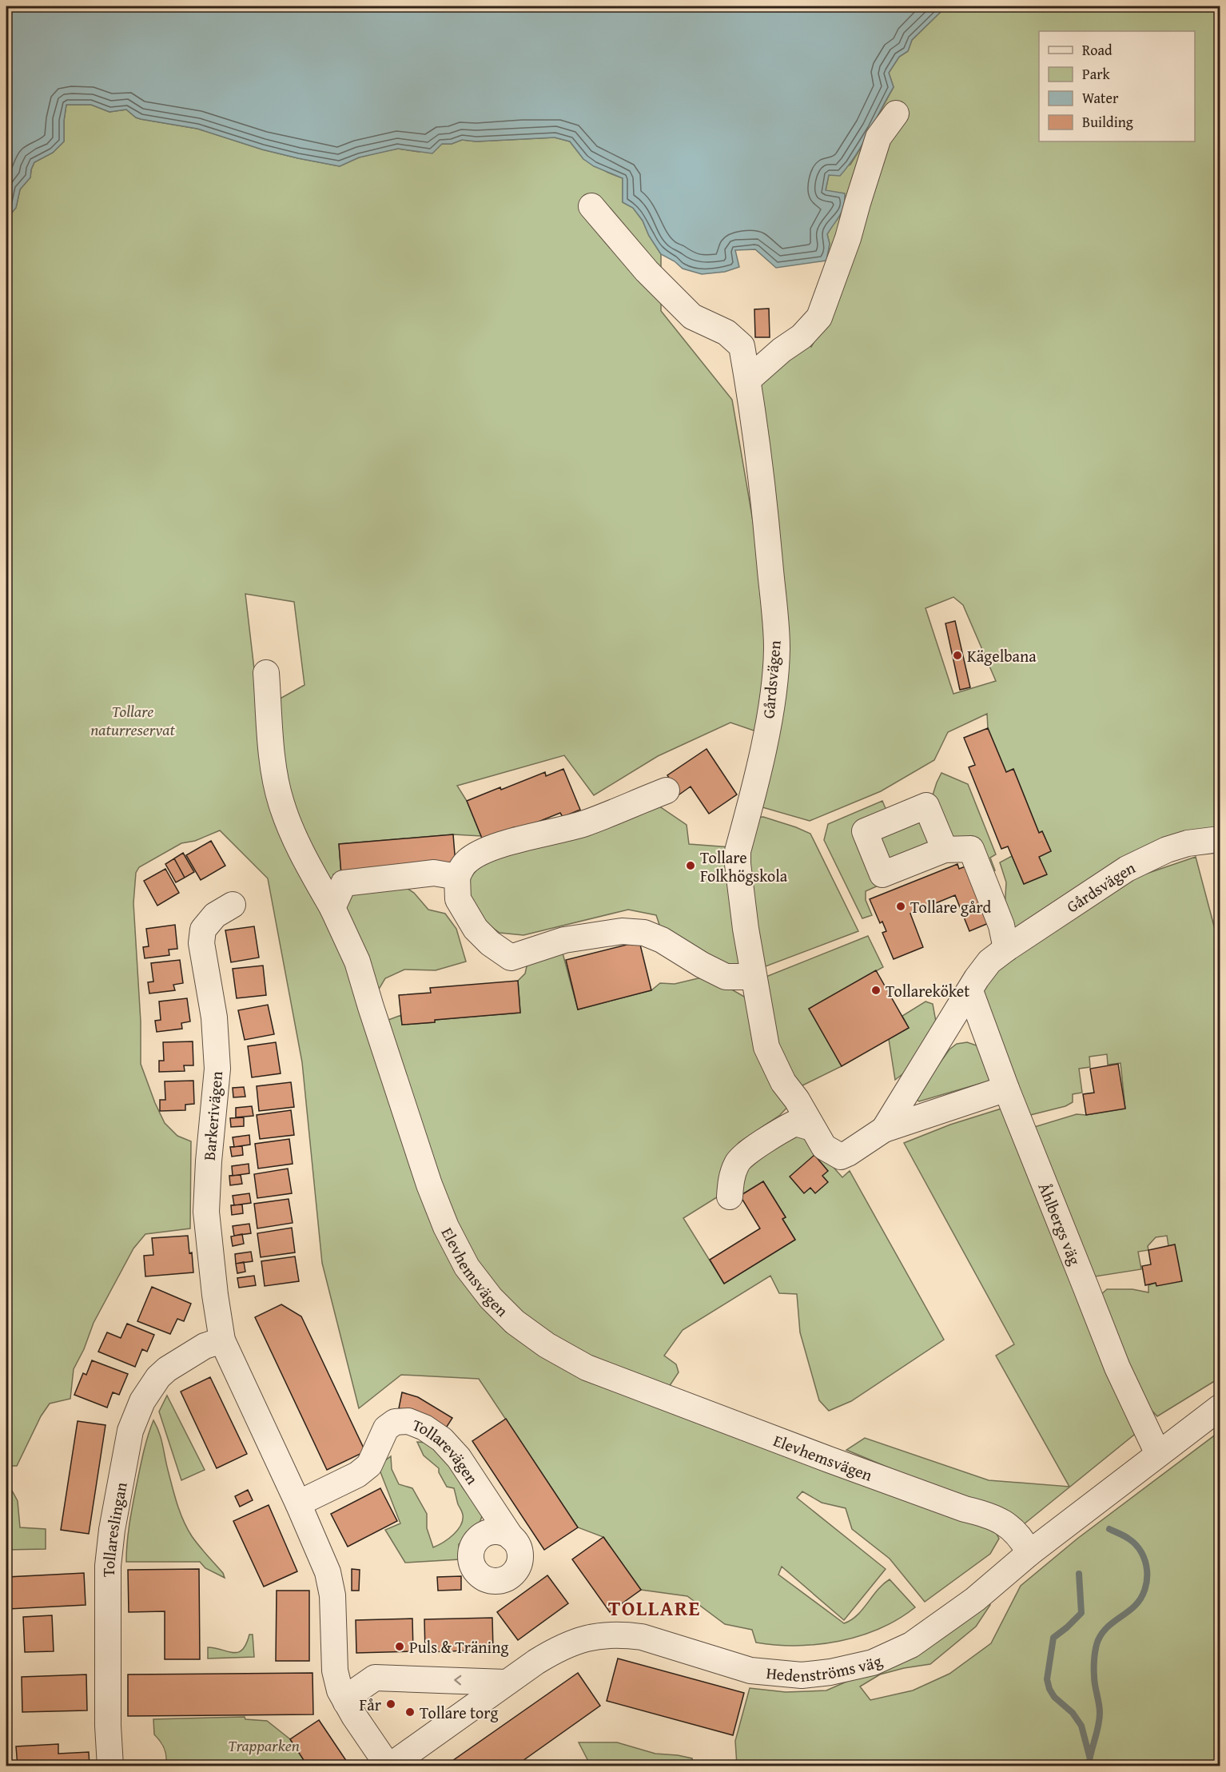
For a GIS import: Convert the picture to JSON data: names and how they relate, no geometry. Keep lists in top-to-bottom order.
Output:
{
  "streets": {
    "street": [
      "Gårdsvägen",
      "Barkerivägen",
      "Åhlbergs väg",
      "Elevhemsvägen",
      "Tollarevägen",
      "Tollareslingan",
      "Hedenströms väg"
    ]
  },
  "crossings": [
    ["Gårdsvägen", "Åhlbergs väg"],
    ["Barkerivägen", "Tollareslingan"],
    ["Åhlbergs väg", "Hedenströms väg"],
    ["Elevhemsvägen", "Hedenströms väg"]
  ],
  "districts": ["TOLLARE"],
  "parks": ["Tollare naturreservat", "Trapparken"],
  "places": [
    "Kägelbana",
    "Tollare Folkhögskola",
    "Tollare gård",
    "Tollareköket",
    "Puls & Träning",
    "Får",
    "Tollare torg"
  ],
  "legend": [
    "Road",
    "Park",
    "Water",
    "Building"
  ]
}
